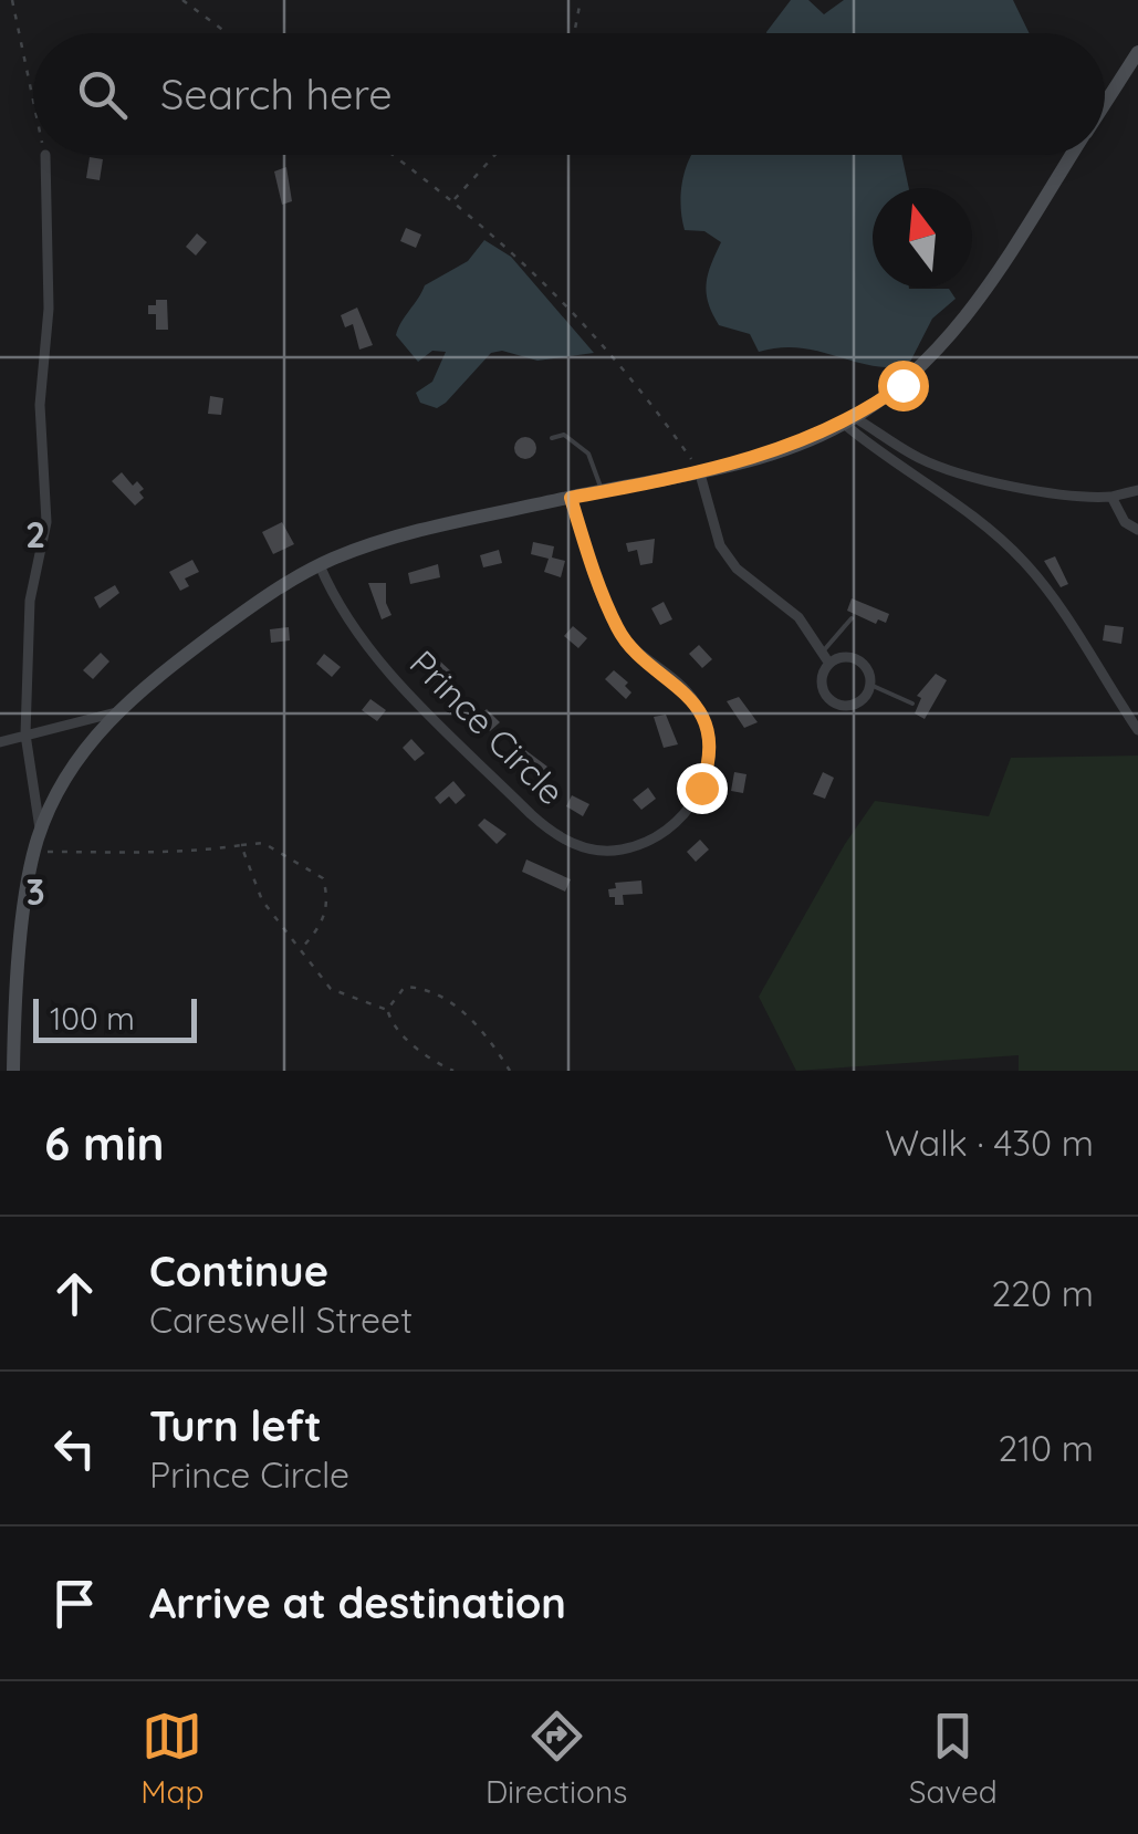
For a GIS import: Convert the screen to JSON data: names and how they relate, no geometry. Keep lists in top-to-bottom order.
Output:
{
  "streets": {
    "street": ["Prince Circle"]
  },
  "scale_bar": "100 m",
  "north": "top",
  "page": {
    "search": "Search here",
    "scale": "100 m",
    "heading": ["6 min", "Walk · 430 m"],
    "list": [
      ["Continue", "Careswell Street", "220 m"],
      ["Turn left", "Prince Circle", "210 m"],
      "Arrive at destination"
    ],
    "nav": ["Map", "Directions", "Saved"]
  },
  "grid": {
    "rows": ["2", "3"]
  }
}
